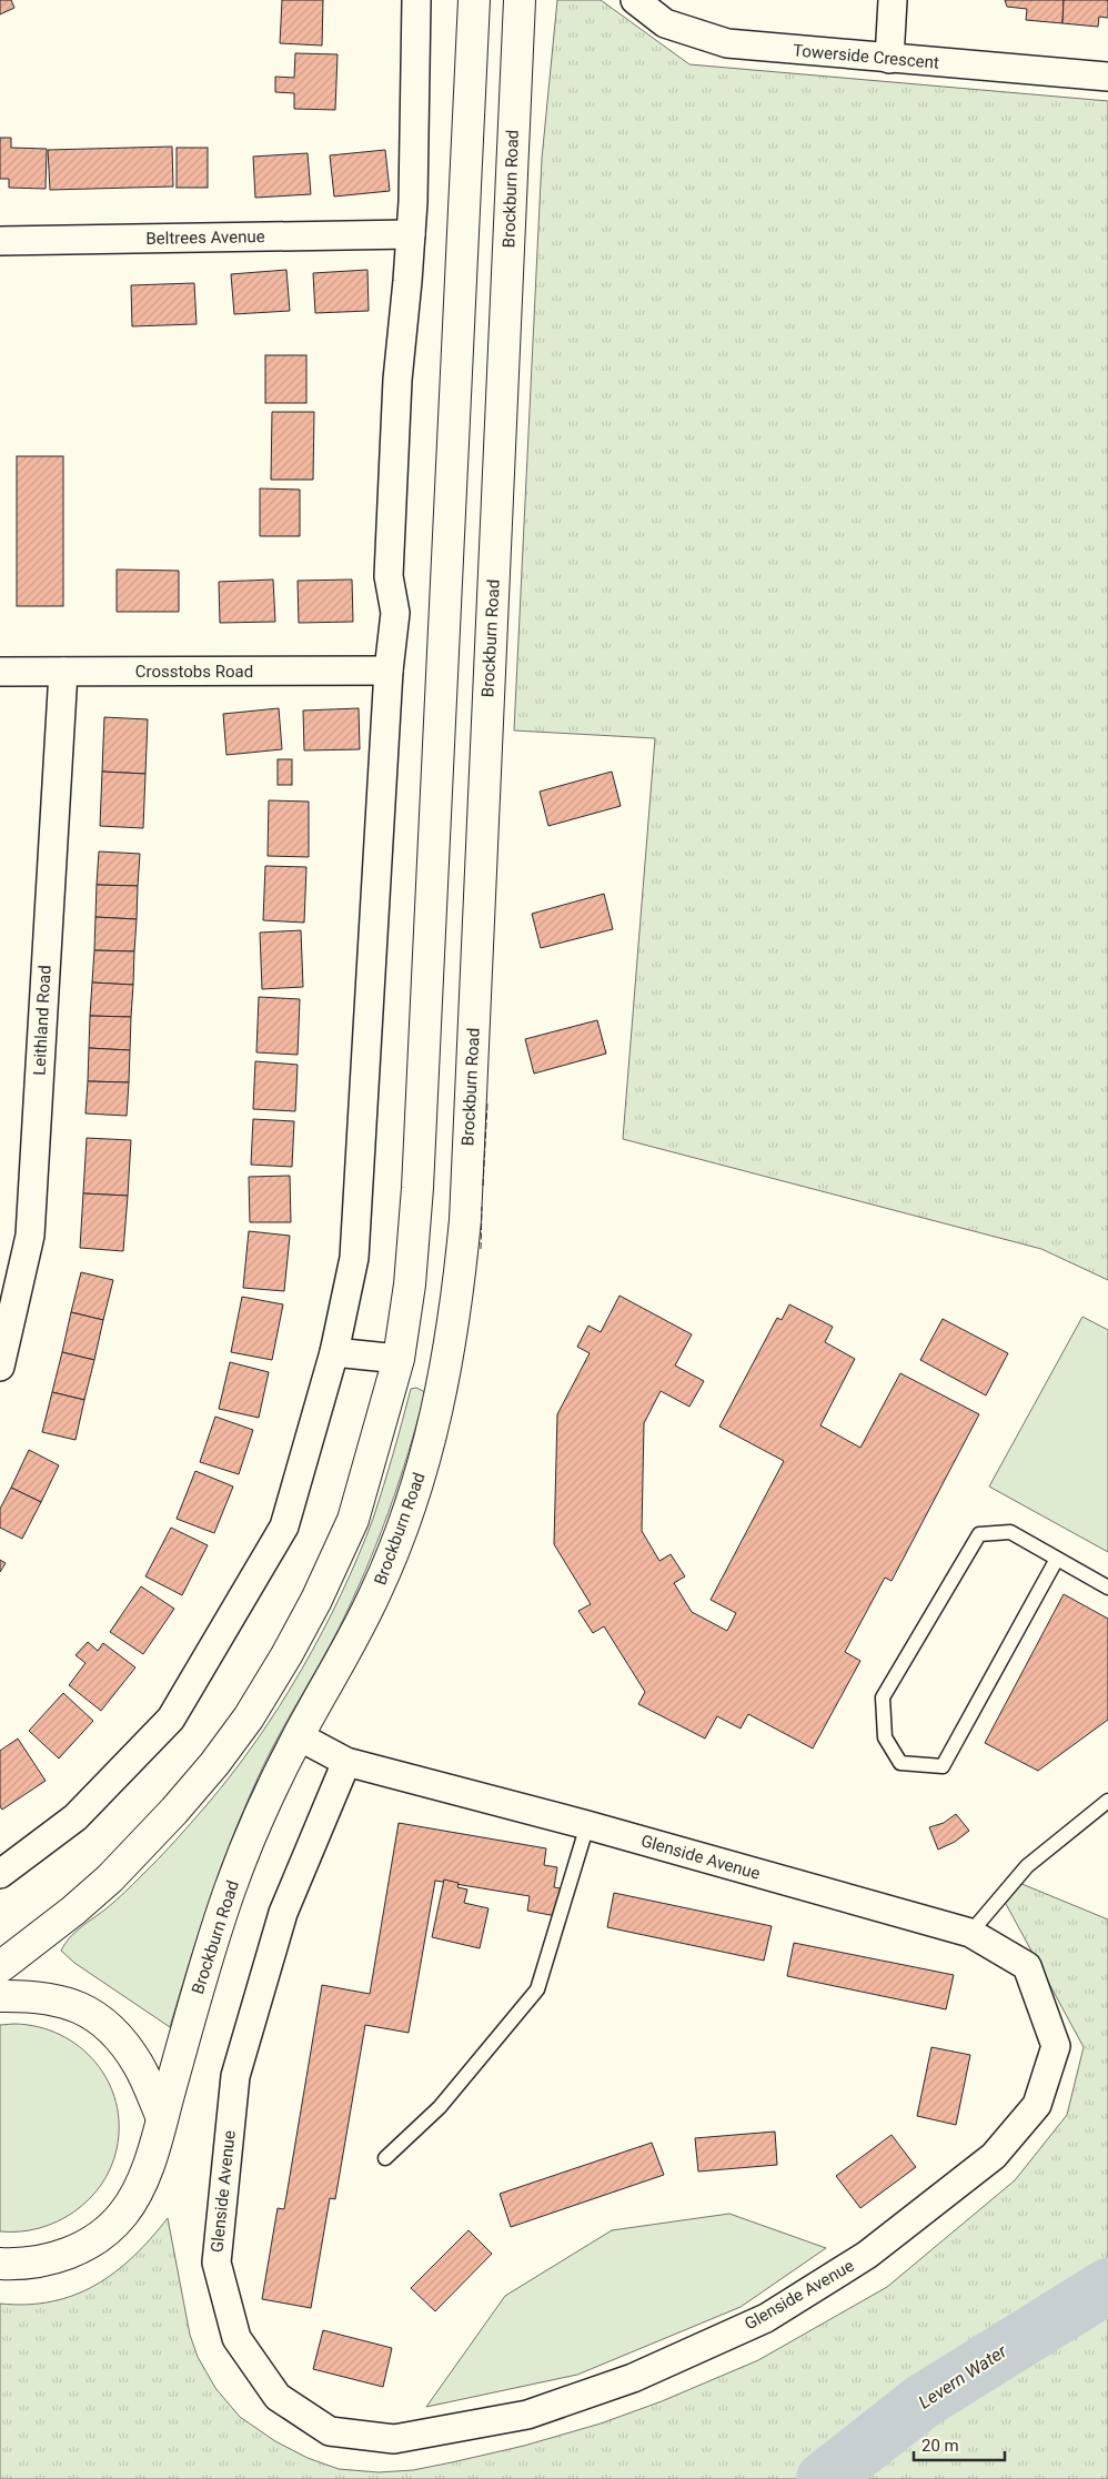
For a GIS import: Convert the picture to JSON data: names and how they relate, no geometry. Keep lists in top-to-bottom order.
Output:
{
  "streets": {
    "street": [
      "Towerside Crescent",
      "Brockburn Road",
      "Beltrees Avenue",
      "Crosstobs Road",
      "Leithland Road",
      "Glenside Avenue"
    ]
  },
  "crossings": [
    ["Brockburn Road", "Glenside Avenue"],
    ["Crosstobs Road", "Leithland Road"]
  ],
  "water": ["Levern Water"],
  "scale_bar": "20 m"
}
